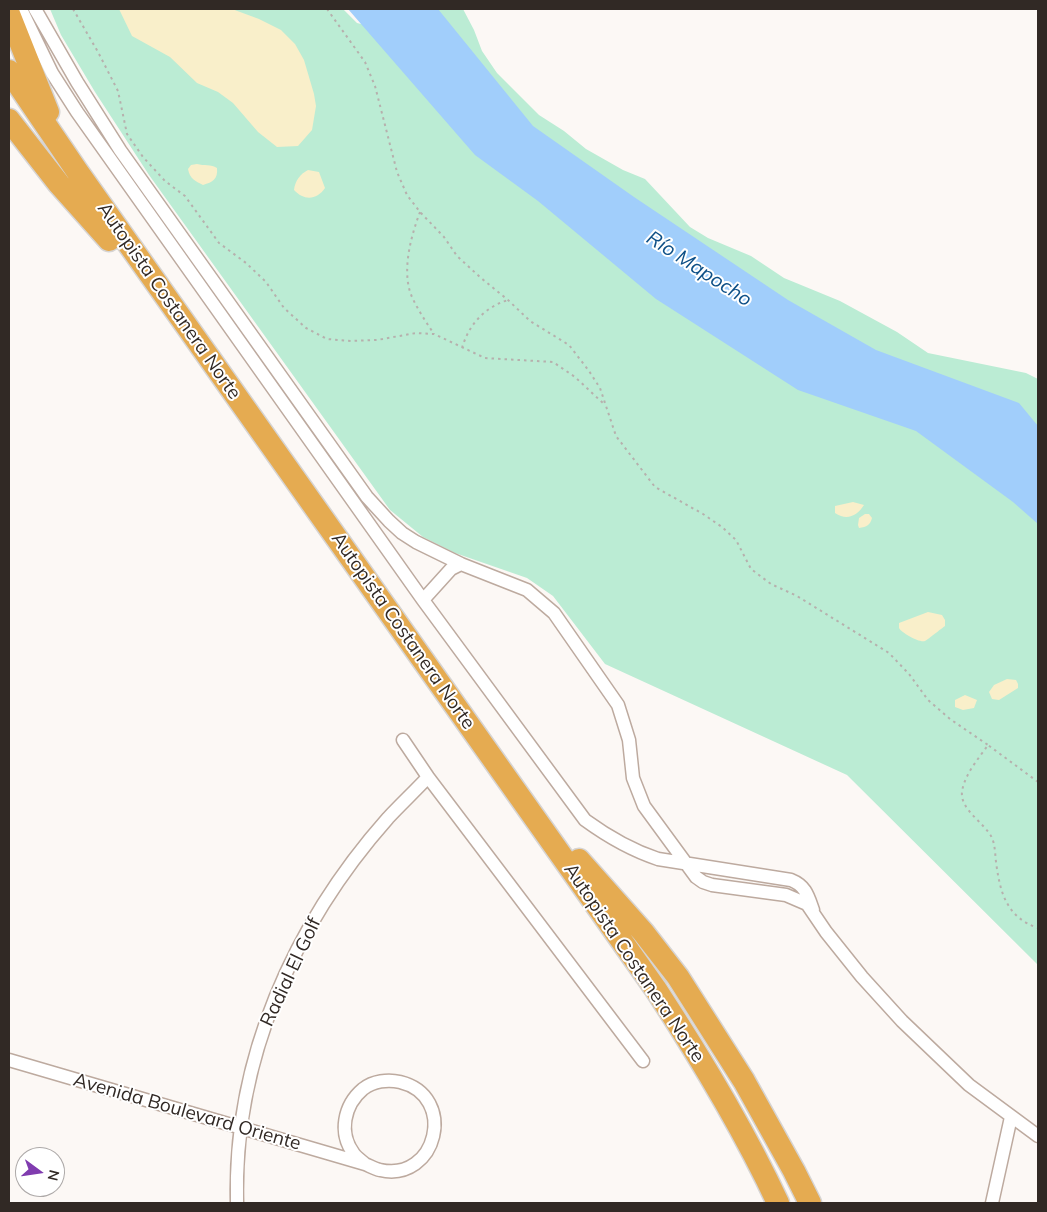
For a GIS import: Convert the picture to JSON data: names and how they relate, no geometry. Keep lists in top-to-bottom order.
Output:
{
  "streets": {
    "highway": ["Autopista Costanera Norte"],
    "street": ["Radial El Golf", "Avenida Boulevard Oriente"]
  },
  "crossings": [
    ["Radial El Golf", "Avenida Boulevard Oriente"]
  ],
  "water": ["Río Mapocho"],
  "north": "right"
}
